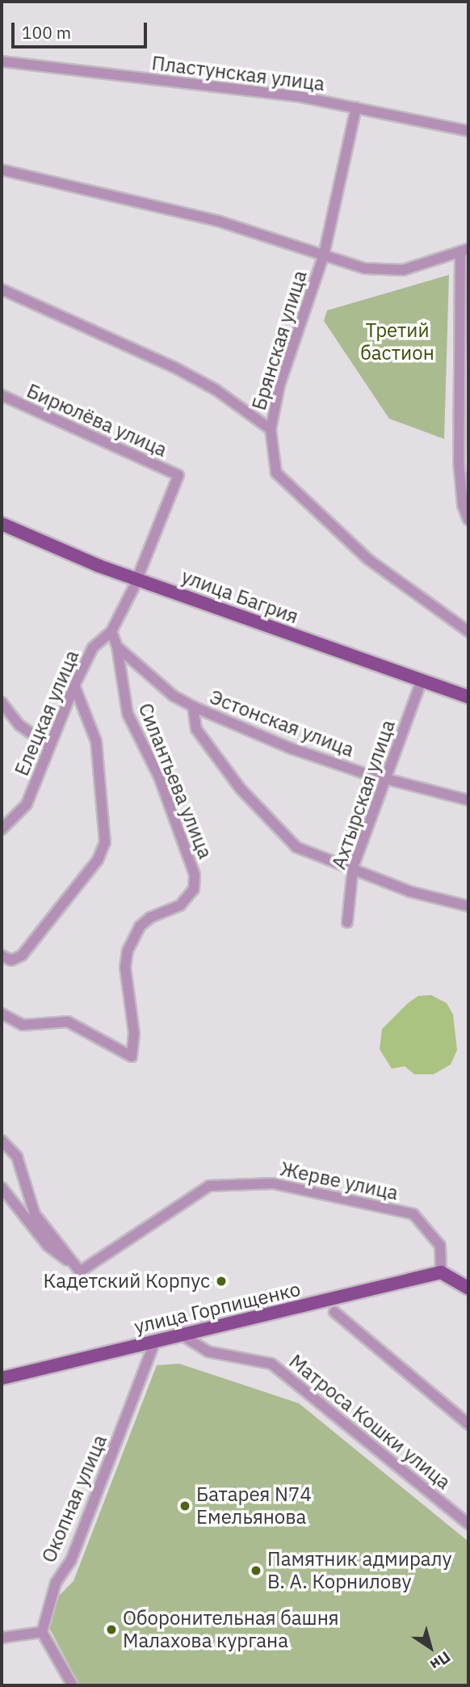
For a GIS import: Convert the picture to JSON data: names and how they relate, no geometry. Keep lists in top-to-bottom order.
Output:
{
  "streets": {
    "main road": ["улица Багрия", "улица Горпищенко"],
    "street": [
      "Пластунская улица",
      "Брянская улица",
      "Бирюлёва улица",
      "Елецкая улица",
      "Эстонская улица",
      "Силантьева улица",
      "Ахтырская улица",
      "Жерве улица",
      "Матроса Кошки улица",
      "Окопная улица"
    ]
  },
  "crossings": [
    ["Пластунская улица", "Брянская улица"],
    ["Бирюлёва улица", "Елецкая улица"],
    ["улица Багрия", "Елецкая улица"],
    ["улица Багрия", "Ахтырская улица"],
    ["Елецкая улица", "Эстонская улица"],
    ["Эстонская улица", "Силантьева улица"],
    ["Эстонская улица", "Ахтырская улица"],
    ["Жерве улица", "улица Горпищенко"],
    ["улица Горпищенко", "Матроса Кошки улица"],
    ["улица Горпищенко", "Окопная улица"]
  ],
  "parks": ["Третий бастион"],
  "places": [
    "Кадетский Корпус",
    "Батарея N74 Емельянова",
    "Памятник адмиралу В. А. Корнилову",
    "Оборонительная башня Малахова кургана"
  ],
  "scale_bar": "100 m",
  "north": "bottom right"
}
